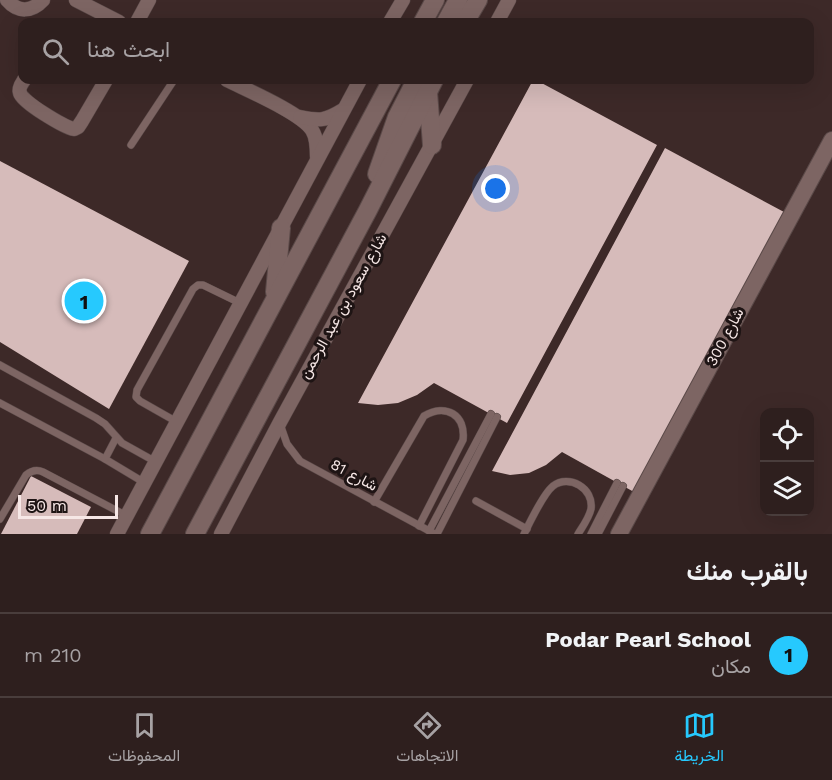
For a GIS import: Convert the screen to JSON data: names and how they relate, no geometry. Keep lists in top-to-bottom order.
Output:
{
  "streets": {
    "main road": ["شارع سعود بن عبد الرحمن"],
    "street": ["شارع 300"],
    "lane": ["شارع 81"]
  },
  "crossings": [
    ["شارع سعود بن عبد الرحمن", "شارع 81"]
  ],
  "scale_bar": "50 m",
  "page": {
    "search": "ابحث هنا",
    "pins": "1",
    "scale": "50 m",
    "heading": "بالقرب منك",
    "list": [
      {
        "mark": "1",
        "name": "Podar Pearl School",
        "note": "مكان",
        "value": "210 m"
      }
    ],
    "nav": ["الخريطة", "الاتجاهات", "المحفوظات"]
  }
}
